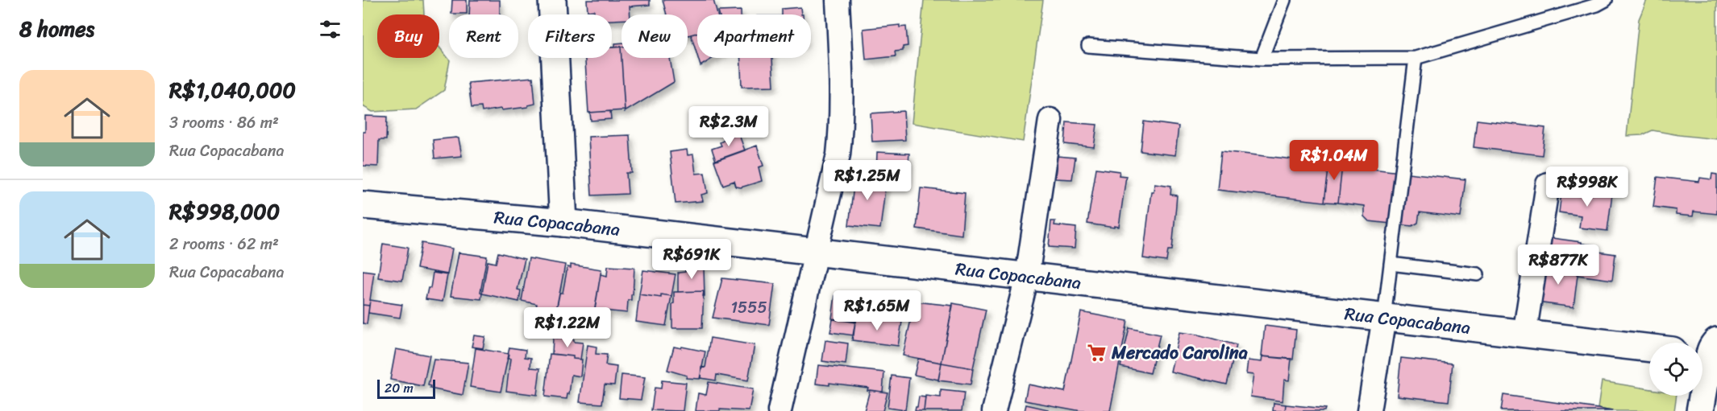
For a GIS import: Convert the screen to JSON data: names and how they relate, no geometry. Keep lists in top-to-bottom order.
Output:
{
  "streets": {
    "main road": ["Rua Copacabana"]
  },
  "places": {
    "supermarket": ["Mercado Carolina"]
  },
  "house_numbers": ["1555"],
  "scale_bar": "20 m",
  "page": {
    "heading": "8 homes",
    "chip": [
      "Buy",
      "Rent",
      "Filters",
      "New",
      "Apartment"
    ],
    "list": [
      {
        "name": "R$1,040,000",
        "note": "3 rooms · 86 m² · Rua Copacabana"
      },
      {
        "name": "R$998,000",
        "note": "2 rooms · 62 m² · Rua Copacabana"
      }
    ],
    "price": [
      "R$2.3M",
      "R$1.04M",
      "R$1.25M",
      "R$998K",
      "R$691K",
      "R$877K",
      "R$1.65M",
      "R$1.22M"
    ],
    "scale": "20 m"
  }
}
